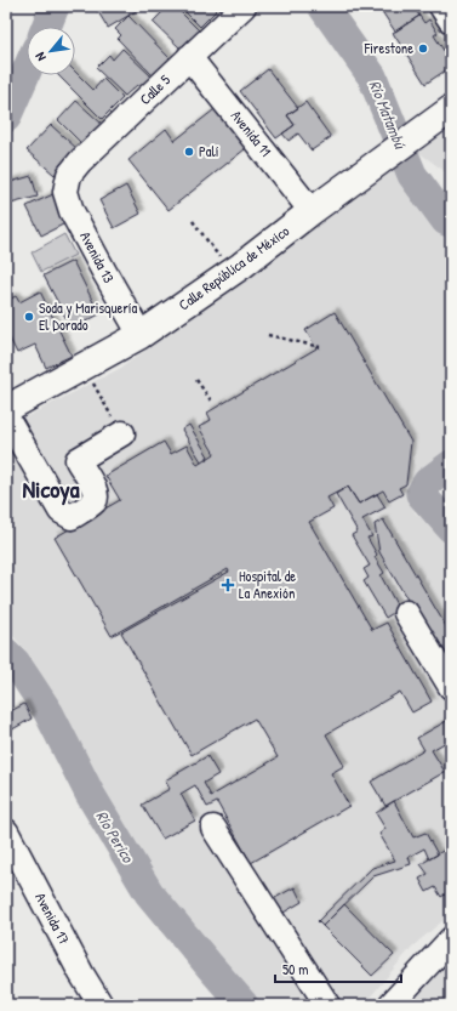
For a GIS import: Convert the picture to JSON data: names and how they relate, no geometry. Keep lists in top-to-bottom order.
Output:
{
  "streets": {
    "main road": ["Calle República de México"],
    "street": [
      "Calle 5",
      "Avenida 11",
      "Avenida 13",
      "Avenida 17"
    ]
  },
  "crossings": [
    ["Calle 5", "Avenida 11"],
    ["Calle 5", "Avenida 13"],
    ["Avenida 11", "Calle República de México"],
    ["Avenida 13", "Calle República de México"]
  ],
  "districts": ["Nicoya"],
  "water": ["Río Matambú", "Río Perico"],
  "places": {
    "other": ["Firestone", "Palí", "Soda y Marisquería El Dorado"],
    "health": ["Hospital de La Anexión"]
  },
  "scale_bar": "50 m",
  "north": "bottom left"
}
